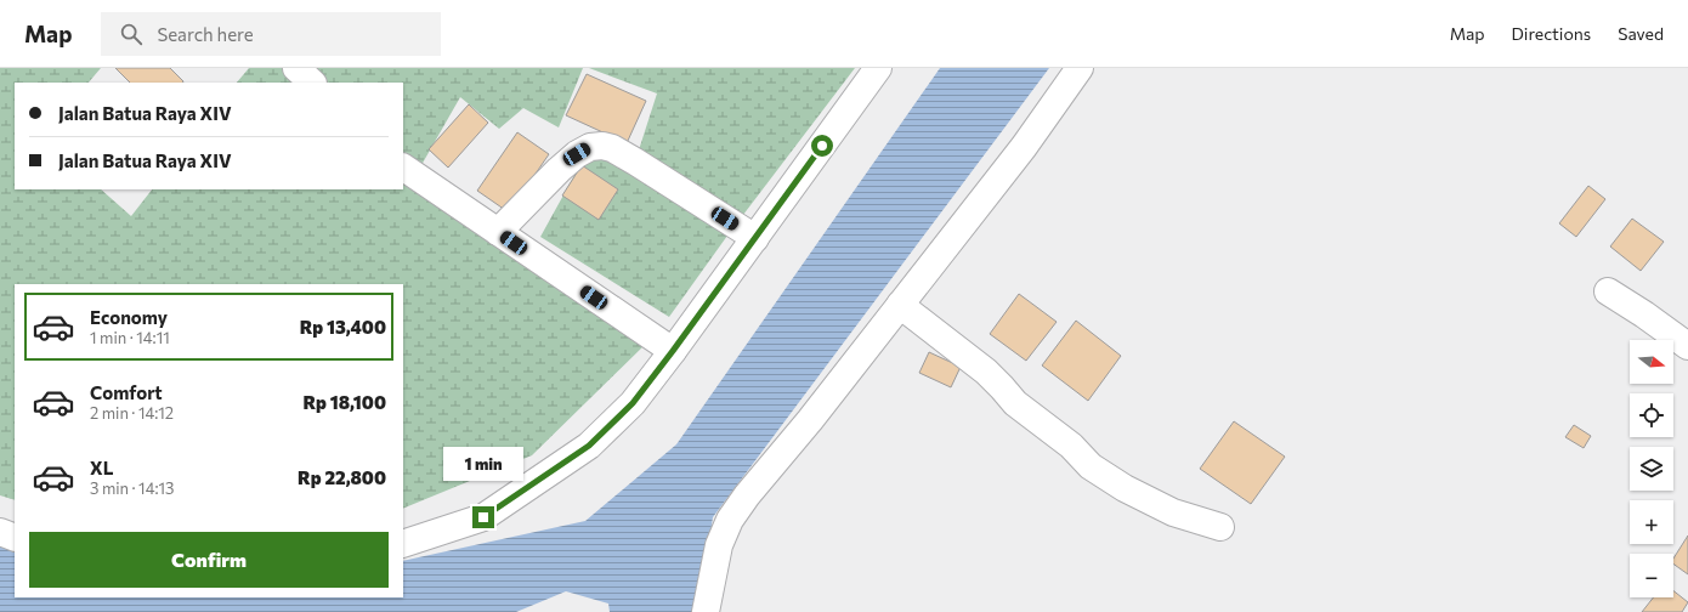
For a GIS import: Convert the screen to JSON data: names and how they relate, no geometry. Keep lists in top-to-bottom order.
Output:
{
  "north": "right",
  "page": {
    "header": "Map",
    "search": "Search here",
    "nav": ["Map", "Directions", "Saved"],
    "banner": ["Jalan Batua Raya XIV", "Jalan Batua Raya XIV"],
    "list": [
      {
        "name": "Economy",
        "note": "1 min · 14:11",
        "value": "Rp 13,400"
      },
      {
        "name": "Comfort",
        "note": "2 min · 14:12",
        "value": "Rp 18,100"
      },
      {
        "name": "XL",
        "note": "3 min · 14:13",
        "value": "Rp 22,800"
      }
    ],
    "map_buttons": ["+", "−"],
    "bubble": "1 min",
    "buttons": "Confirm"
  }
}
